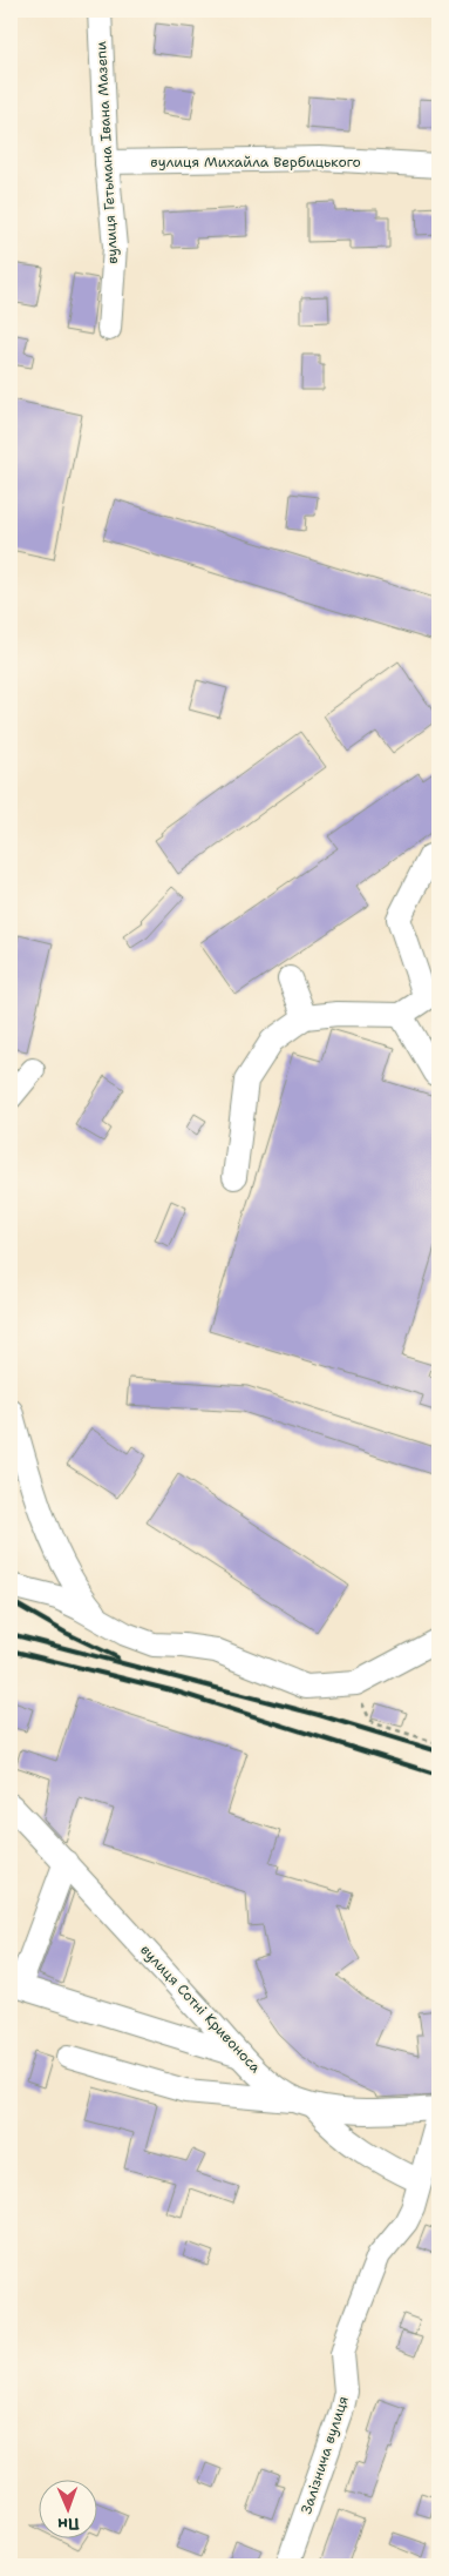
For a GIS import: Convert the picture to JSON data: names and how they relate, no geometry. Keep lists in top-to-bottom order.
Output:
{
  "streets": {
    "street": [
      "вулиця Гетьмана Івана Мазепи",
      "вулиця Михайла Вербицького",
      "вулиця Сотні Кривоноса",
      "Залізнича вулиця"
    ]
  },
  "crossings": [
    ["вулиця Гетьмана Івана Мазепи", "вулиця Михайла Вербицького"],
    ["вулиця Сотні Кривоноса", "Залізнича вулиця"]
  ],
  "north": "bottom"
}
